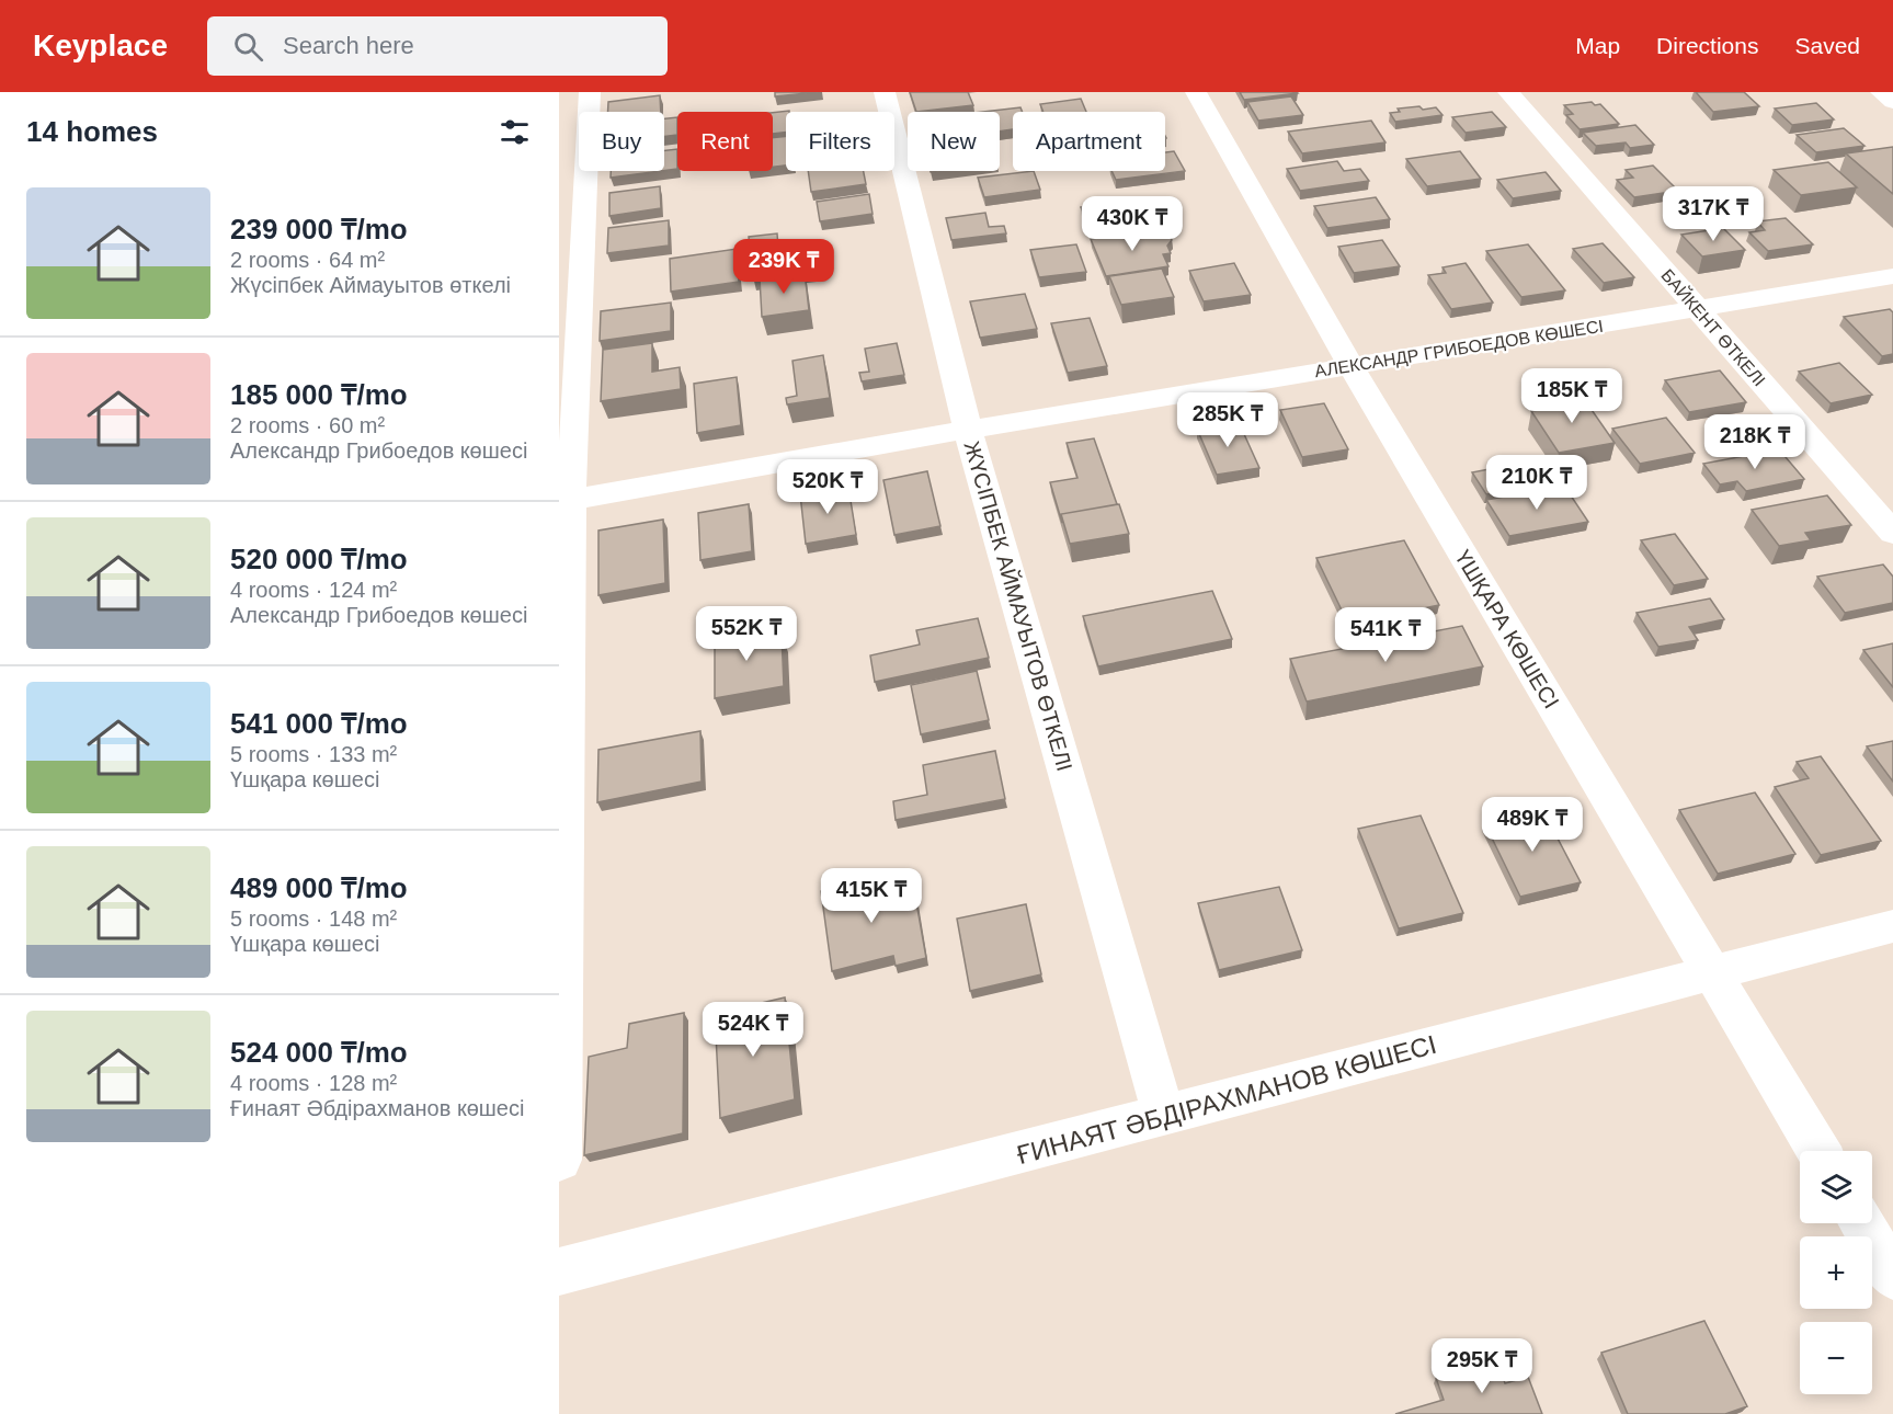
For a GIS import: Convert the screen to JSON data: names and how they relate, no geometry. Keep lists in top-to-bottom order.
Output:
{
  "streets": {
    "street": [
      "БАЙКЕНТ ӨТКЕЛІ",
      "АЛЕКСАНДР ГРИБОЕДОВ КӨШЕСІ",
      "ЖҮСІПБЕК АЙМАУЫТОВ ӨТКЕЛІ",
      "ҮШҚАРА КӨШЕСІ",
      "ҒИНАЯТ ӘБДІРАХМАНОВ КӨШЕСІ"
    ]
  },
  "crossings": [
    ["БАЙКЕНТ ӨТКЕЛІ", "АЛЕКСАНДР ГРИБОЕДОВ КӨШЕСІ"],
    ["АЛЕКСАНДР ГРИБОЕДОВ КӨШЕСІ", "ЖҮСІПБЕК АЙМАУЫТОВ ӨТКЕЛІ"],
    ["АЛЕКСАНДР ГРИБОЕДОВ КӨШЕСІ", "ҮШҚАРА КӨШЕСІ"],
    ["ЖҮСІПБЕК АЙМАУЫТОВ ӨТКЕЛІ", "ҒИНАЯТ ӘБДІРАХМАНОВ КӨШЕСІ"],
    ["ҮШҚАРА КӨШЕСІ", "ҒИНАЯТ ӘБДІРАХМАНОВ КӨШЕСІ"]
  ],
  "page": {
    "header": "Keyplace",
    "search": "Search here",
    "nav": ["Map", "Directions", "Saved"],
    "heading": "14 homes",
    "chip": [
      "Buy",
      "Rent",
      "Filters",
      "New",
      "Apartment"
    ],
    "list": [
      {
        "name": "239 000 ₸/mo",
        "note": "2 rooms · 64 m² · Жүсіпбек Аймауытов өткелі"
      },
      {
        "name": "185 000 ₸/mo",
        "note": "2 rooms · 60 m² · Александр Грибоедов көшесі"
      },
      {
        "name": "520 000 ₸/mo",
        "note": "4 rooms · 124 m² · Александр Грибоедов көшесі"
      },
      {
        "name": "541 000 ₸/mo",
        "note": "5 rooms · 133 m² · Үшқара көшесі"
      },
      {
        "name": "489 000 ₸/mo",
        "note": "5 rooms · 148 m² · Үшқара көшесі"
      },
      {
        "name": "524 000 ₸/mo",
        "note": "4 rooms · 128 m² · Ғинаят Әбдірахманов көшесі"
      }
    ],
    "price": [
      "317K ₸",
      "430K ₸",
      "239K ₸",
      "185K ₸",
      "285K ₸",
      "218K ₸",
      "210K ₸",
      "520K ₸",
      "552K ₸",
      "541K ₸",
      "489K ₸",
      "415K ₸",
      "524K ₸",
      "295K ₸"
    ],
    "map_buttons": ["+", "−"]
  }
}
